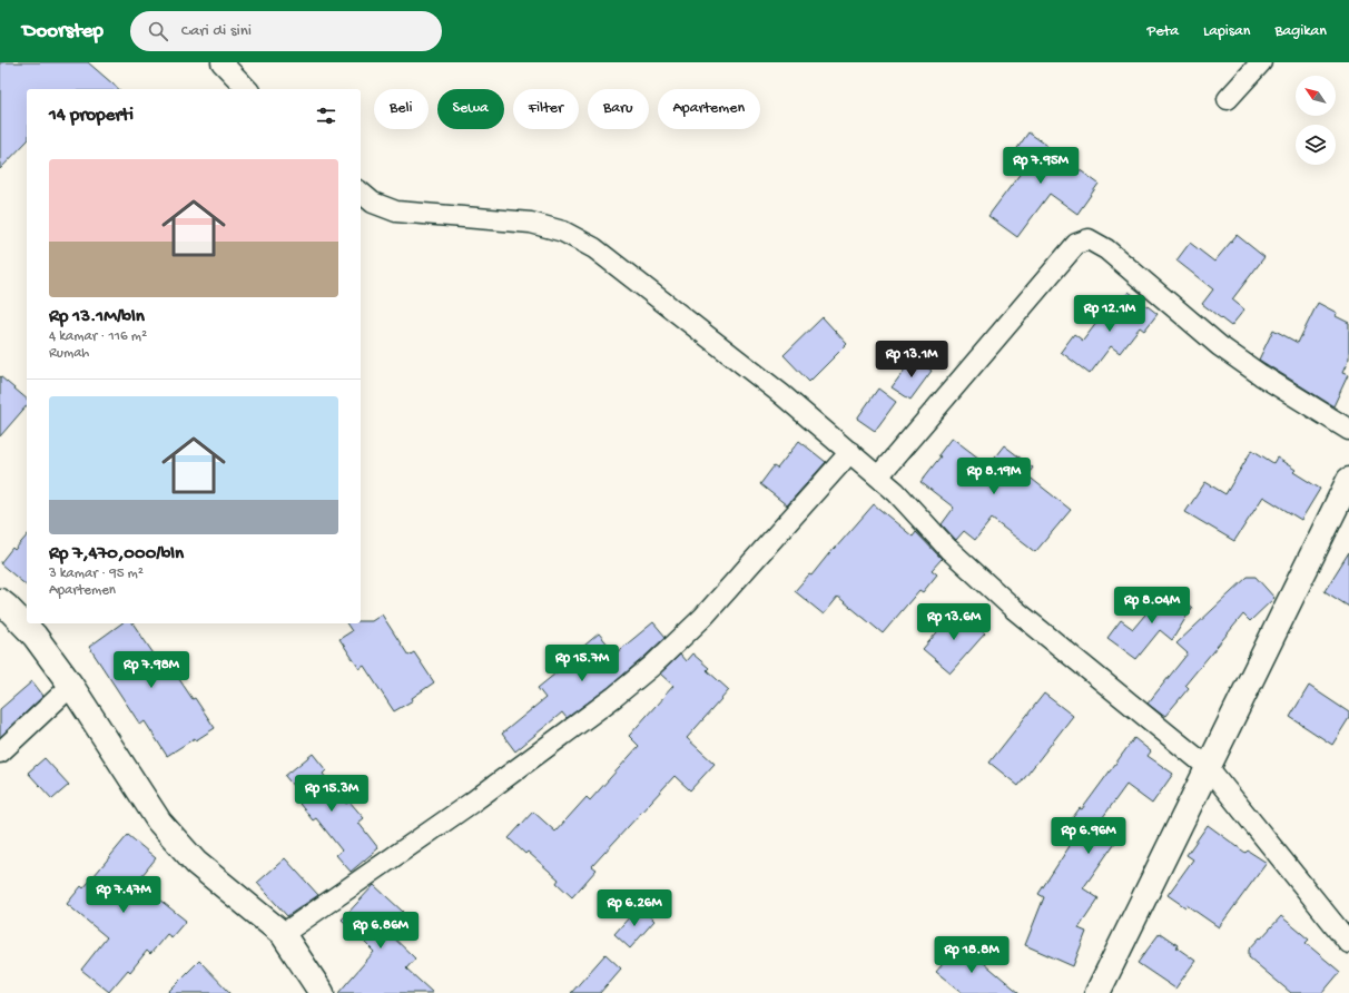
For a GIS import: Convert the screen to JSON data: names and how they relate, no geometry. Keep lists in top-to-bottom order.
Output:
{
  "north": "top left",
  "page": {
    "header": "Doorstep",
    "search": "Cari di sini",
    "nav": ["Peta", "Lapisan", "Bagikan"],
    "chip": [
      "Beli",
      "Sewa",
      "Filter",
      "Baru",
      "Apartemen"
    ],
    "heading": "14 properti",
    "list": [
      {
        "name": "Rp 13.1M/bln",
        "note": "4 kamar · 116 m² · Rumah"
      },
      {
        "name": "Rp 7,470,000/bln",
        "note": "3 kamar · 95 m² · Apartemen"
      }
    ],
    "price": [
      "Rp 7.95M",
      "Rp 12.1M",
      "Rp 13.1M",
      "Rp 8.19M",
      "Rp 8.04M",
      "Rp 13.6M",
      "Rp 15.7M",
      "Rp 7.98M",
      "Rp 15.3M",
      "Rp 6.96M",
      "Rp 7.47M",
      "Rp 6.26M",
      "Rp 6.86M",
      "Rp 18.8M"
    ]
  }
}
